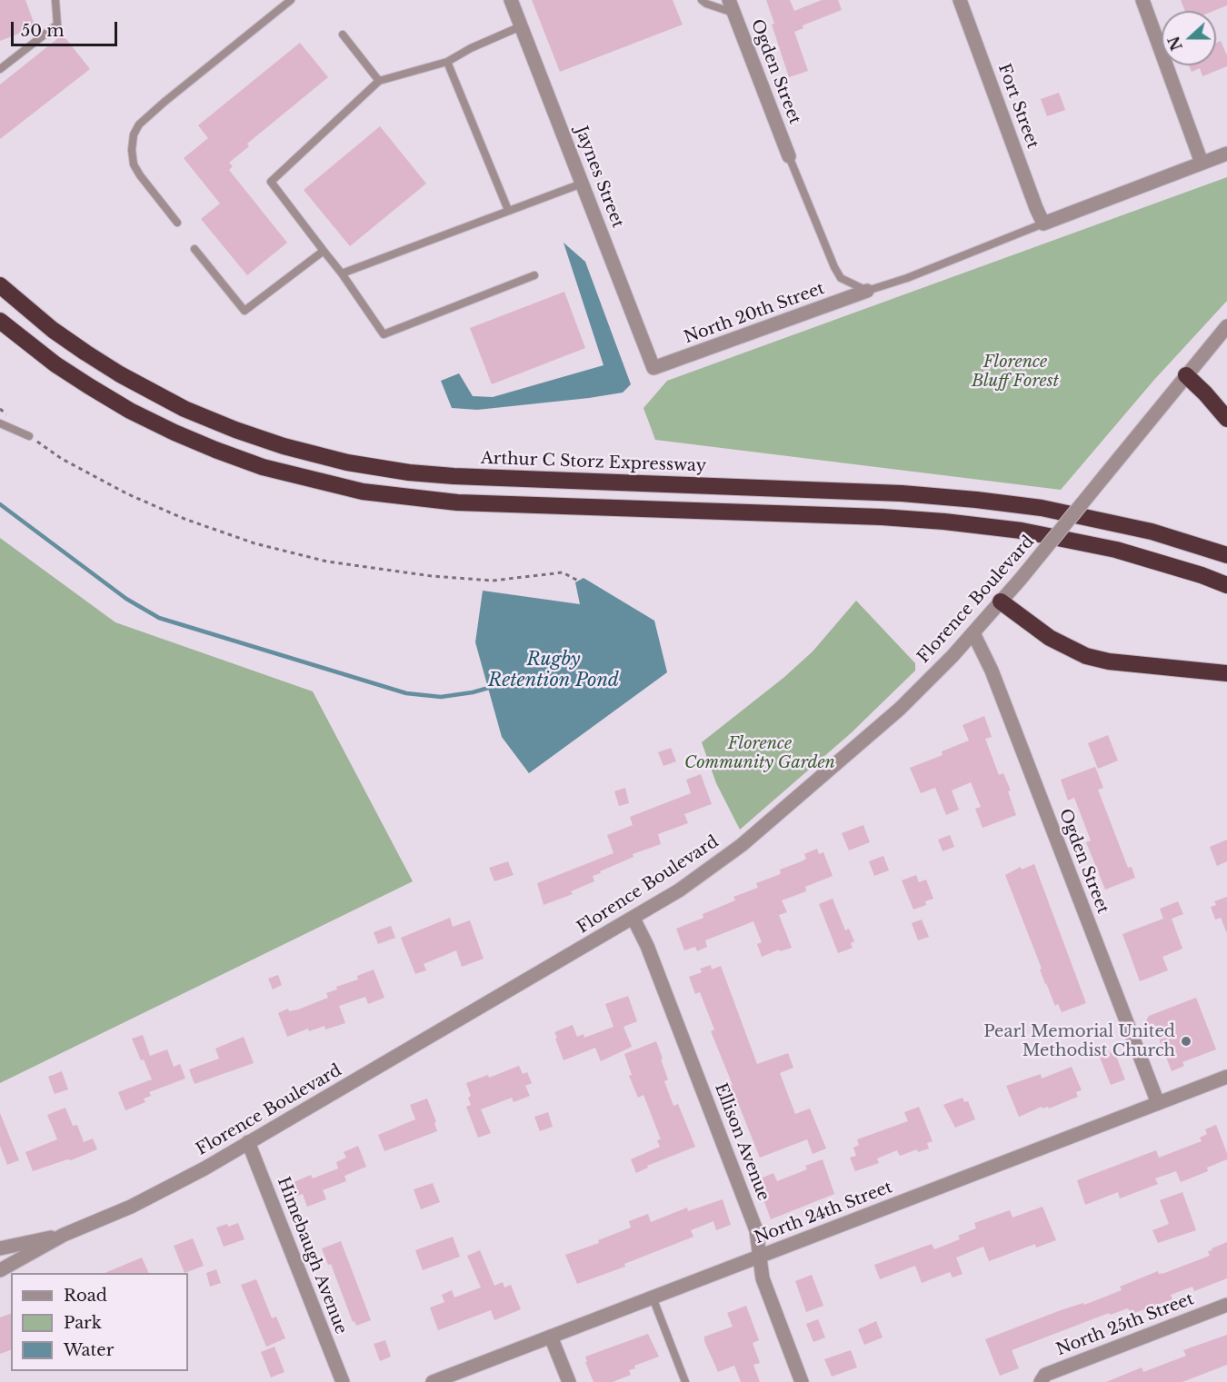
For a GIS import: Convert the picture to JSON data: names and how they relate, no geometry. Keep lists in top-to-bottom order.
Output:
{
  "streets": {
    "highway": ["Arthur C Storz Expressway"],
    "street": [
      "Ogden Street",
      "Fort Street",
      "Jaynes Street",
      "North 20th Street",
      "Florence Boulevard",
      "Ellison Avenue",
      "North 24th Street",
      "Himebaugh Avenue",
      "North 25th Street"
    ]
  },
  "crossings": [
    ["Ogden Street", "Florence Boulevard"],
    ["Ogden Street", "North 24th Street"],
    ["Jaynes Street", "North 20th Street"],
    ["Florence Boulevard", "Ellison Avenue"],
    ["Florence Boulevard", "Himebaugh Avenue"],
    ["Ellison Avenue", "North 24th Street"]
  ],
  "water": ["Rugby Retention Pond"],
  "parks": ["Florence Bluff Forest", "Florence Community Garden"],
  "places": ["Pearl Memorial United Methodist Church"],
  "legend": ["Road", "Park", "Water"],
  "scale_bar": "50 m",
  "north": "left"
}
